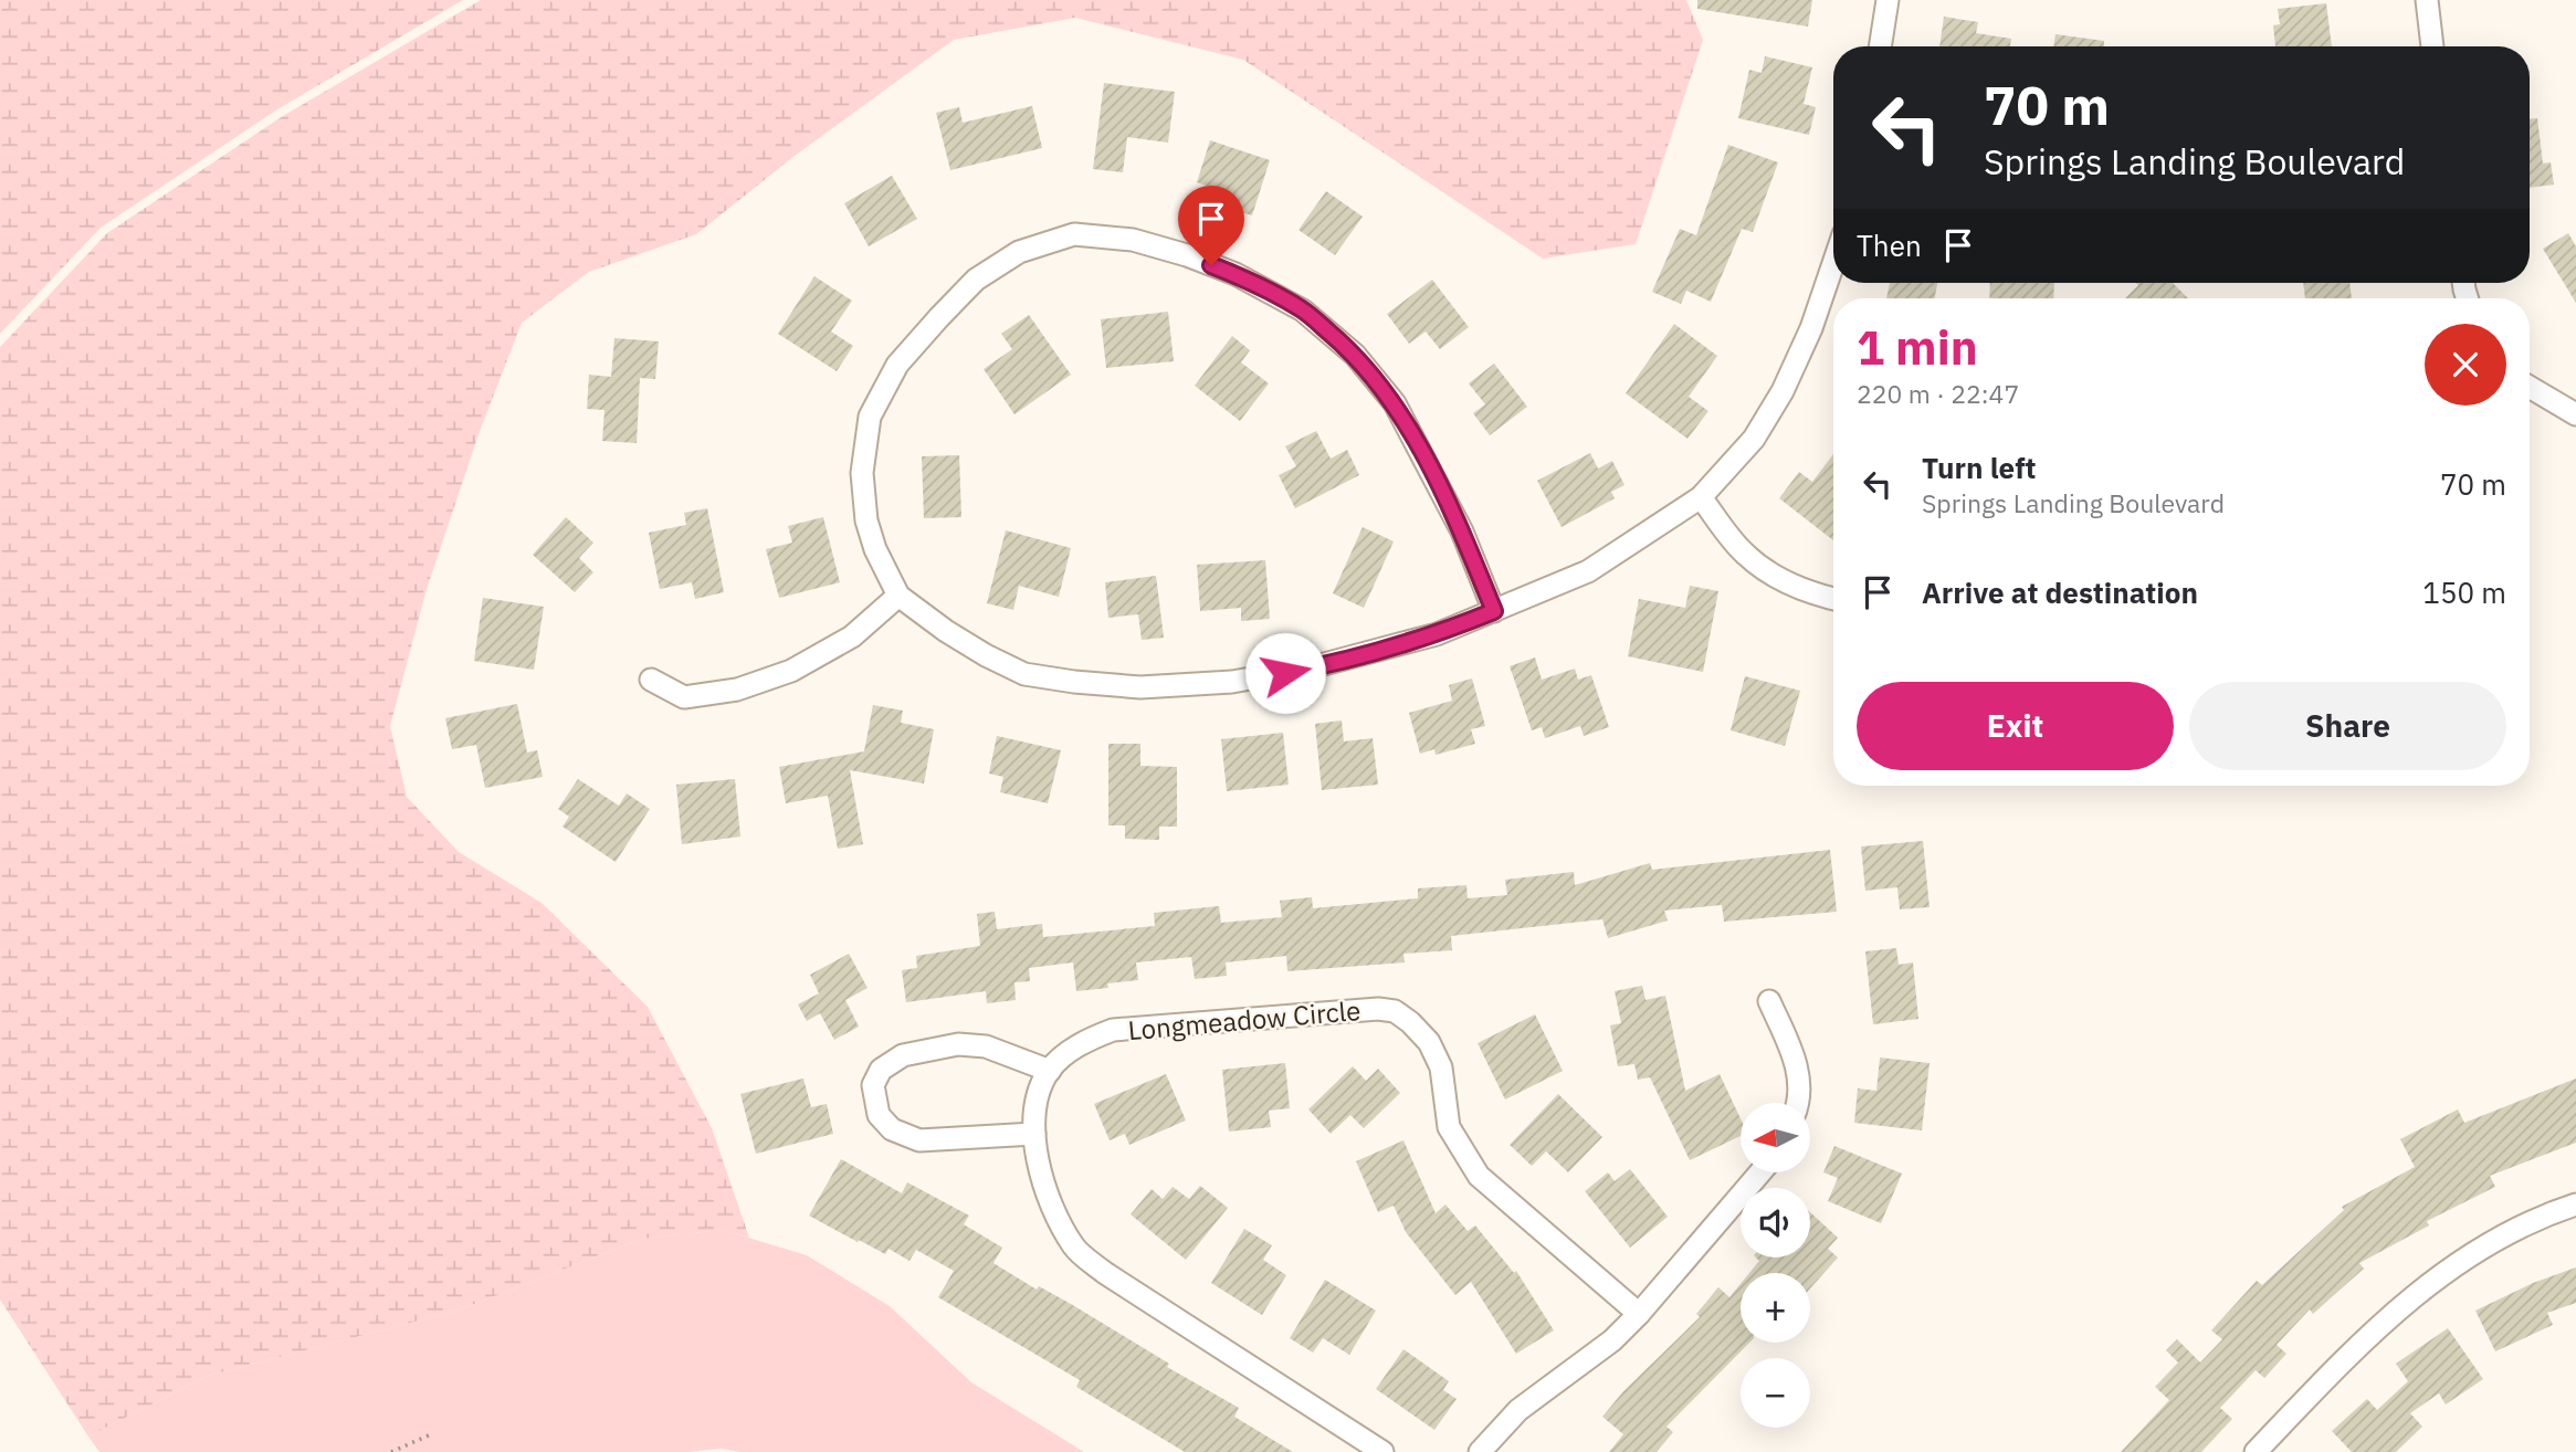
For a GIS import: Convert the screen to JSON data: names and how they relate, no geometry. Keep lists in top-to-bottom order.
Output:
{
  "streets": {
    "street": ["Longmeadow Circle"]
  },
  "north": "left",
  "page": {
    "turn": ["70 m", "Springs Landing Boulevard"],
    "then": "Then",
    "heading": ["1 min", "220 m · 22:47"],
    "list": [
      {
        "name": "Turn left",
        "note": "Springs Landing Boulevard",
        "value": "70 m"
      },
      {
        "name": "Arrive at destination",
        "value": "150 m"
      }
    ],
    "buttons": ["Exit", "Share"],
    "map_buttons": ["+", "−"]
  }
}
